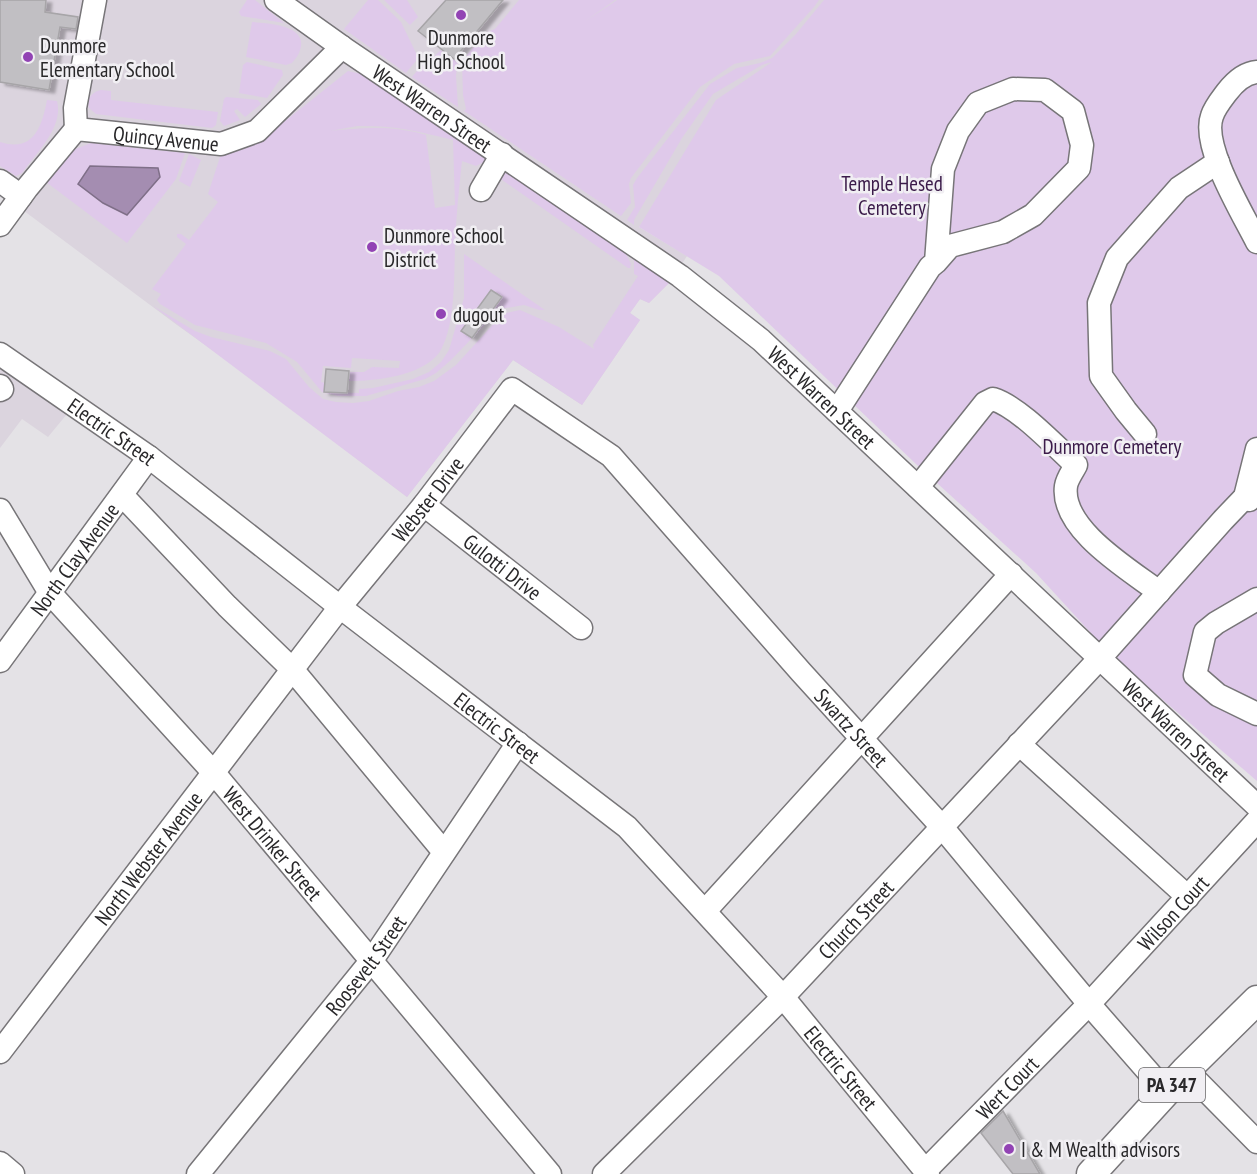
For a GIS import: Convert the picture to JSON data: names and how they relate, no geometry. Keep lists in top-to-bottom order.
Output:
{
  "streets": {
    "main road": ["PA 347"],
    "street": [
      "West Warren Street",
      "Quincy Avenue",
      "Electric Street",
      "Webster Drive",
      "North Clay Avenue",
      "Gulotti Drive",
      "Swartz Street",
      "West Drinker Street",
      "North Webster Avenue",
      "Wilson Court",
      "Church Street",
      "Roosevelt Street",
      "Wert Court"
    ]
  },
  "crossings": [
    ["West Warren Street", "Quincy Avenue"],
    ["West Warren Street", "Church Street"],
    ["Electric Street", "Webster Drive"],
    ["Electric Street", "North Clay Avenue"],
    ["Electric Street", "North Webster Avenue"],
    ["Electric Street", "Church Street"],
    ["Electric Street", "Roosevelt Street"],
    ["Electric Street", "Wert Court"],
    ["Webster Drive", "Gulotti Drive"],
    ["Webster Drive", "Swartz Street"],
    ["Webster Drive", "North Webster Avenue"],
    ["North Clay Avenue", "West Drinker Street"],
    ["Swartz Street", "Wilson Court"],
    ["Swartz Street", "Church Street"],
    ["Swartz Street", "PA 347"],
    ["Swartz Street", "Wert Court"],
    ["West Drinker Street", "North Webster Avenue"],
    ["West Drinker Street", "Roosevelt Street"],
    ["Wilson Court", "Wert Court"]
  ],
  "parks": ["Temple Hesed Cemetery", "Dunmore Cemetery"],
  "places": [
    "Dunmore High School",
    "Dunmore Elementary School",
    "Dunmore School District",
    "dugout",
    "I & M Wealth advisors"
  ]
}
